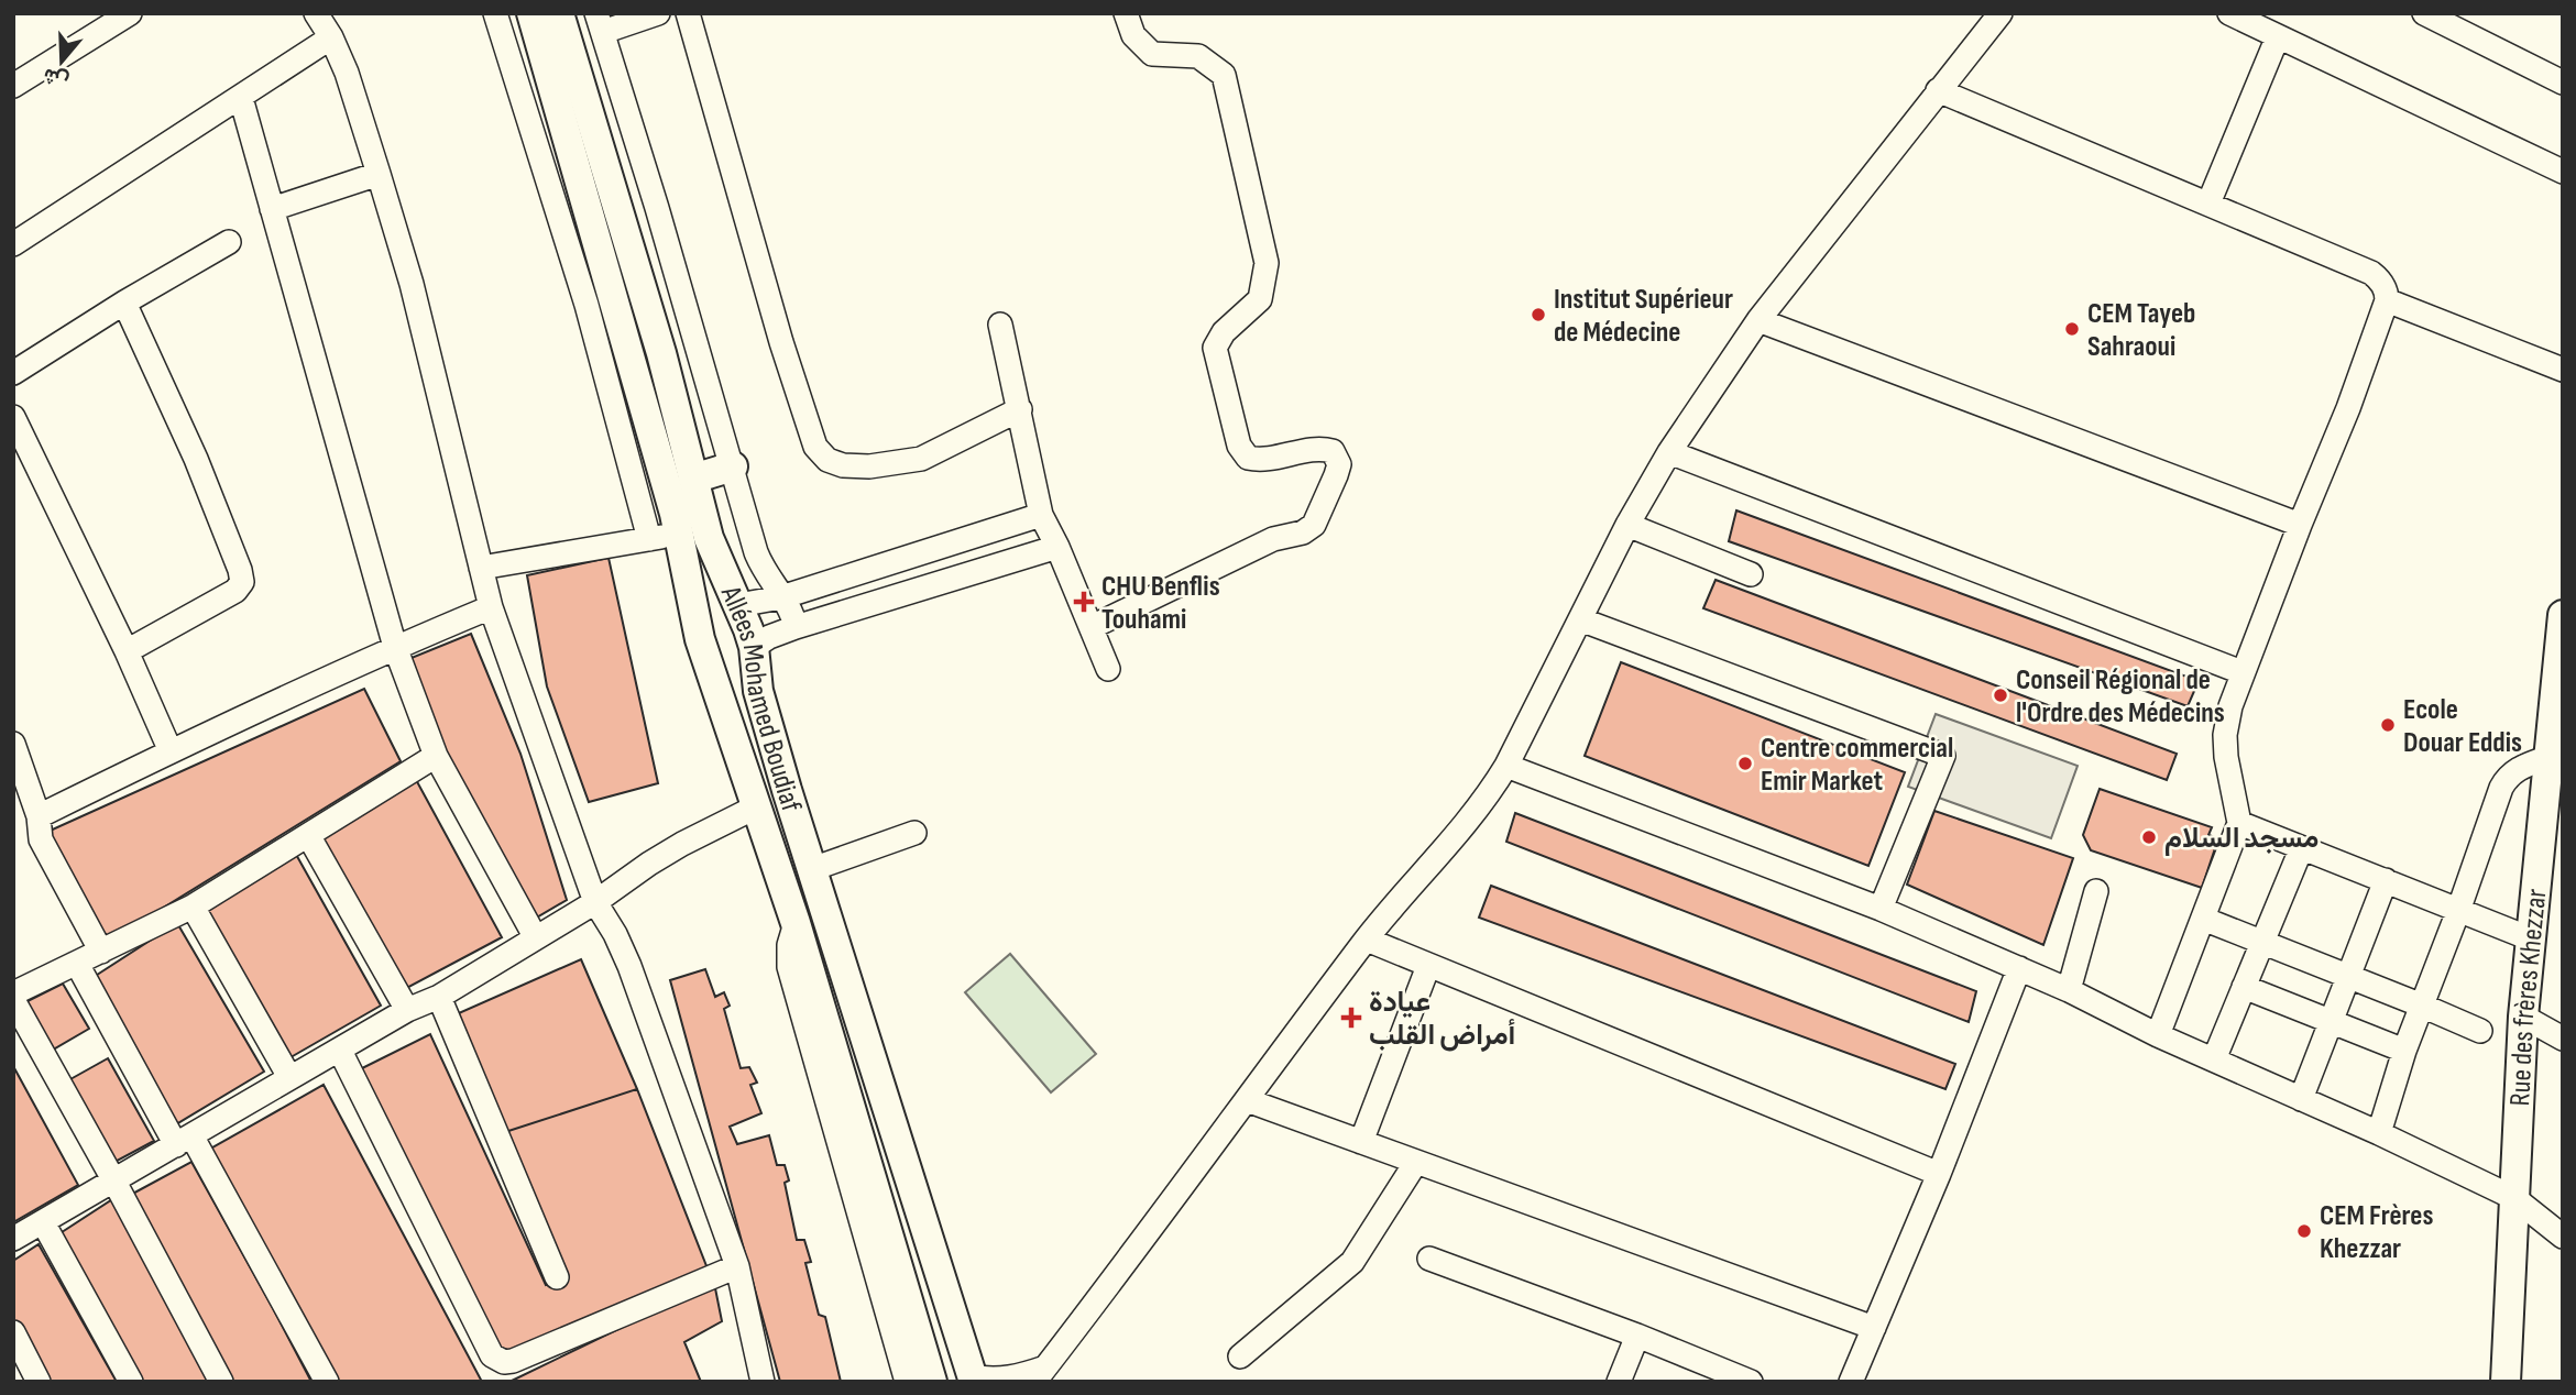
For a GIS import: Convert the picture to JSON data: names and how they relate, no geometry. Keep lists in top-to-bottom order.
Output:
{
  "streets": {
    "main road": ["Allées Mohamed Boudiaf", "Rue des frères Khezzar"]
  },
  "places": {
    "other": [
      "Institut Supérieur de Médecine",
      "CEM Tayeb Sahraoui",
      "Conseil Régional de l'Ordre des Médecins",
      "Ecole Douar Eddis",
      "Centre commercial Emir Market",
      "مسجد السلام",
      "CEM Frères Khezzar"
    ],
    "health": ["CHU Benflis Touhami", "عيادة أمراض القلب"]
  },
  "north": "bottom"
}
